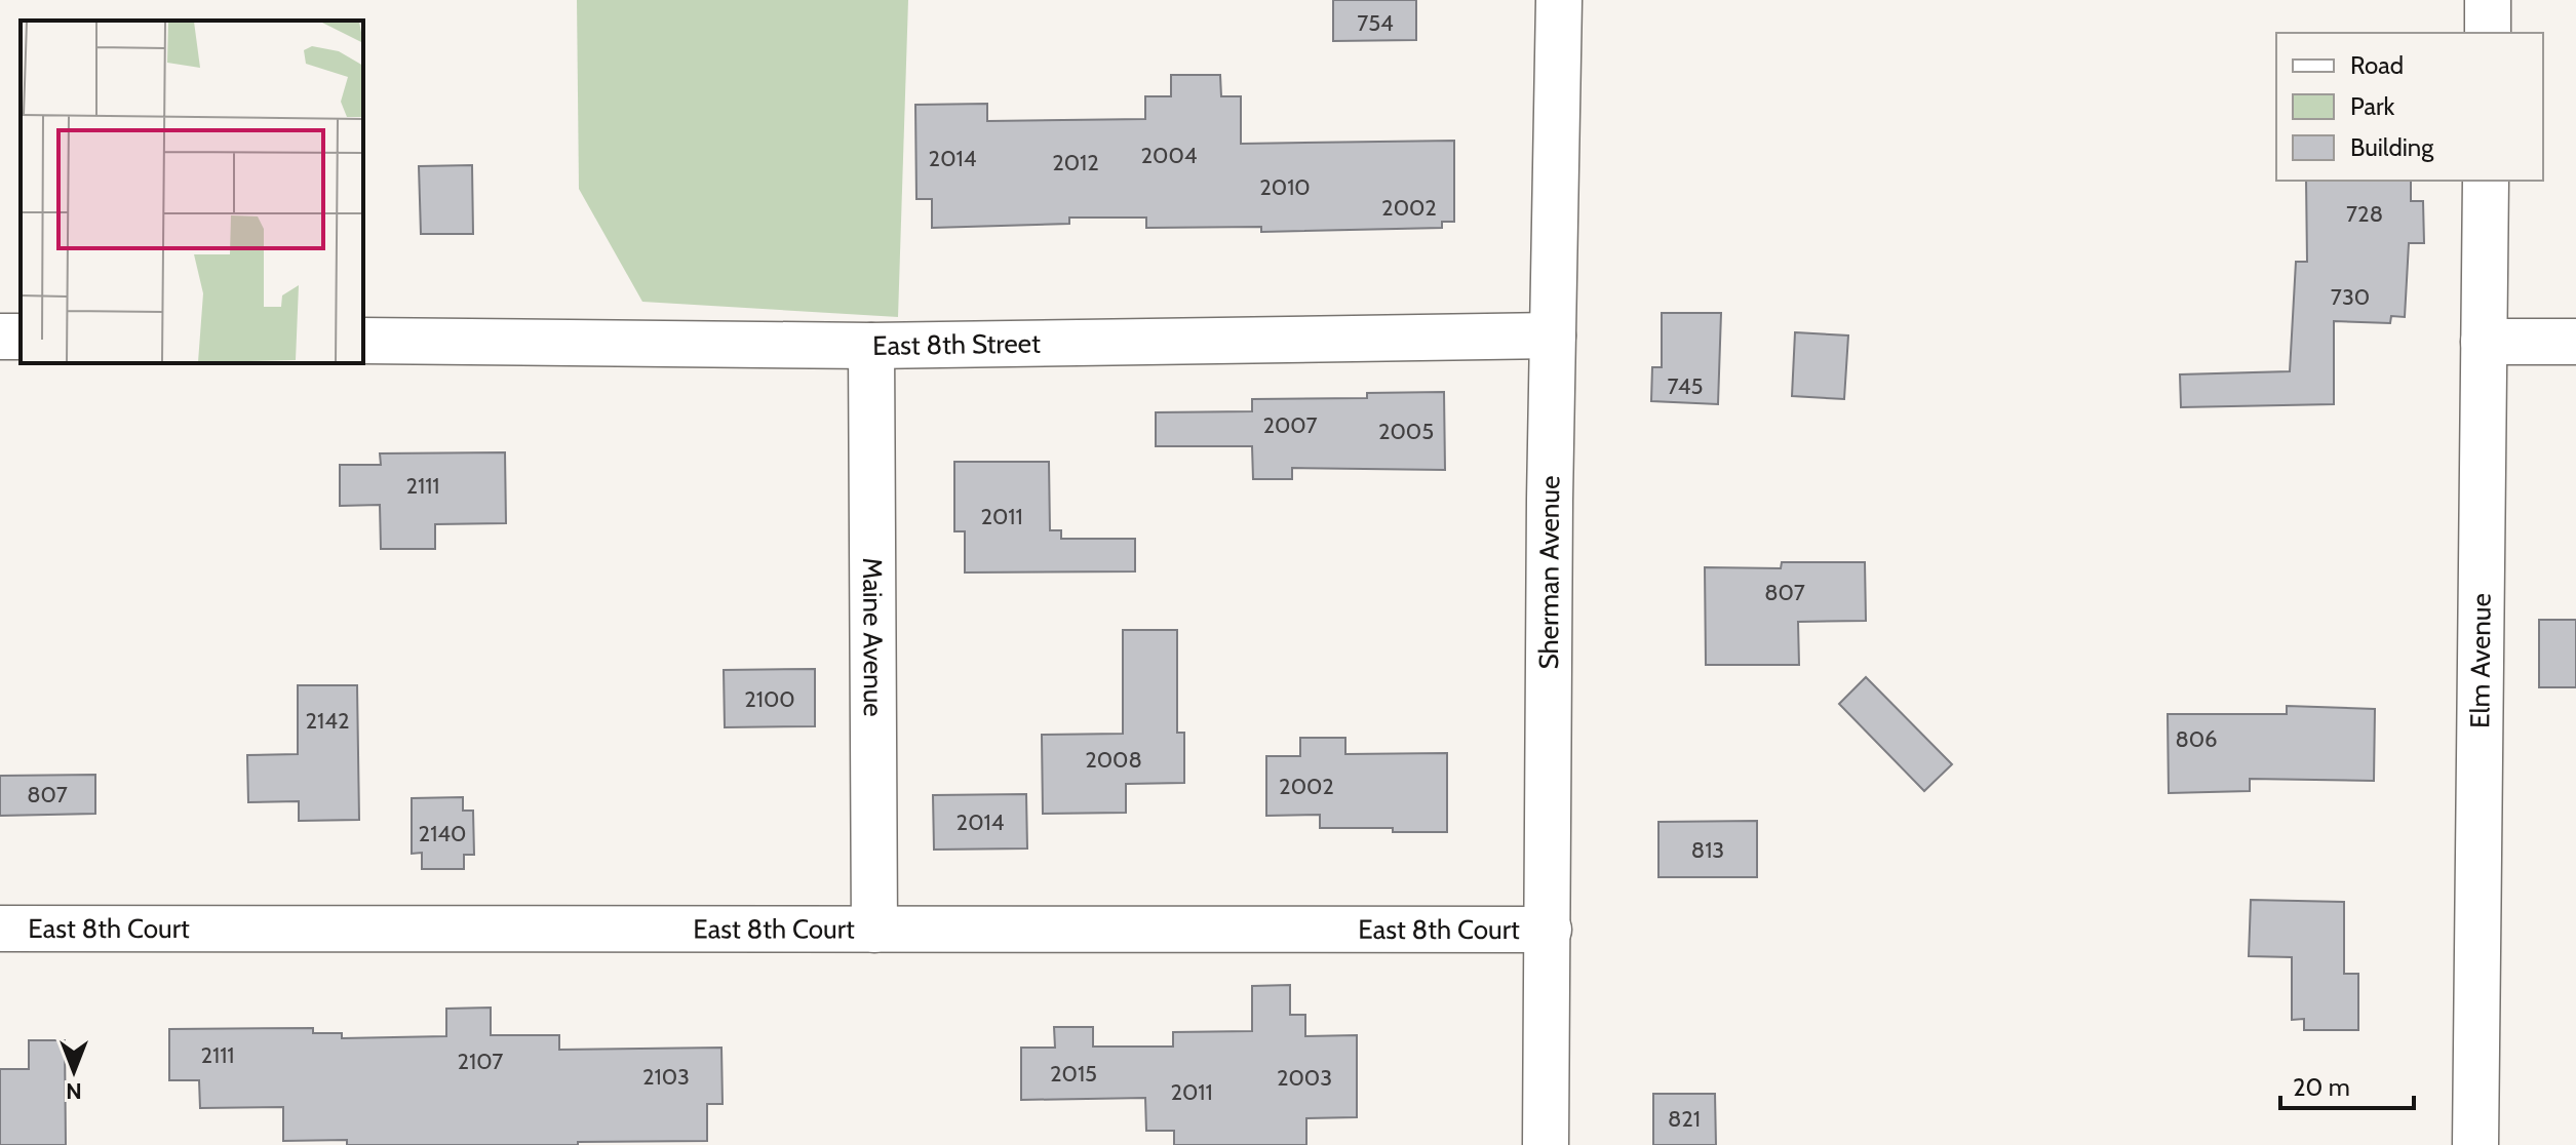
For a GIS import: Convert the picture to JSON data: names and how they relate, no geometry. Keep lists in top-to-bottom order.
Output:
{
  "streets": {
    "street": [
      "East 8th Street",
      "Sherman Avenue",
      "Maine Avenue",
      "Elm Avenue",
      "East 8th Court"
    ]
  },
  "crossings": [
    ["East 8th Street", "Sherman Avenue"],
    ["East 8th Street", "Maine Avenue"],
    ["Sherman Avenue", "East 8th Court"],
    ["Maine Avenue", "East 8th Court"]
  ],
  "house_numbers": [
    "754",
    "2004",
    "2014",
    "2012",
    "2010",
    "2002",
    "728",
    "730",
    "745",
    "2007",
    "2005",
    "2111",
    "2011",
    "807",
    "2100",
    "2142",
    "806",
    "2008",
    "2002",
    "807",
    "2014",
    "2140",
    "813",
    "2111",
    "2107",
    "2015",
    "2103",
    "2003",
    "2011",
    "821"
  ],
  "legend": ["Road", "Park", "Building"],
  "scale_bar": "20 m",
  "north": "bottom"
}
